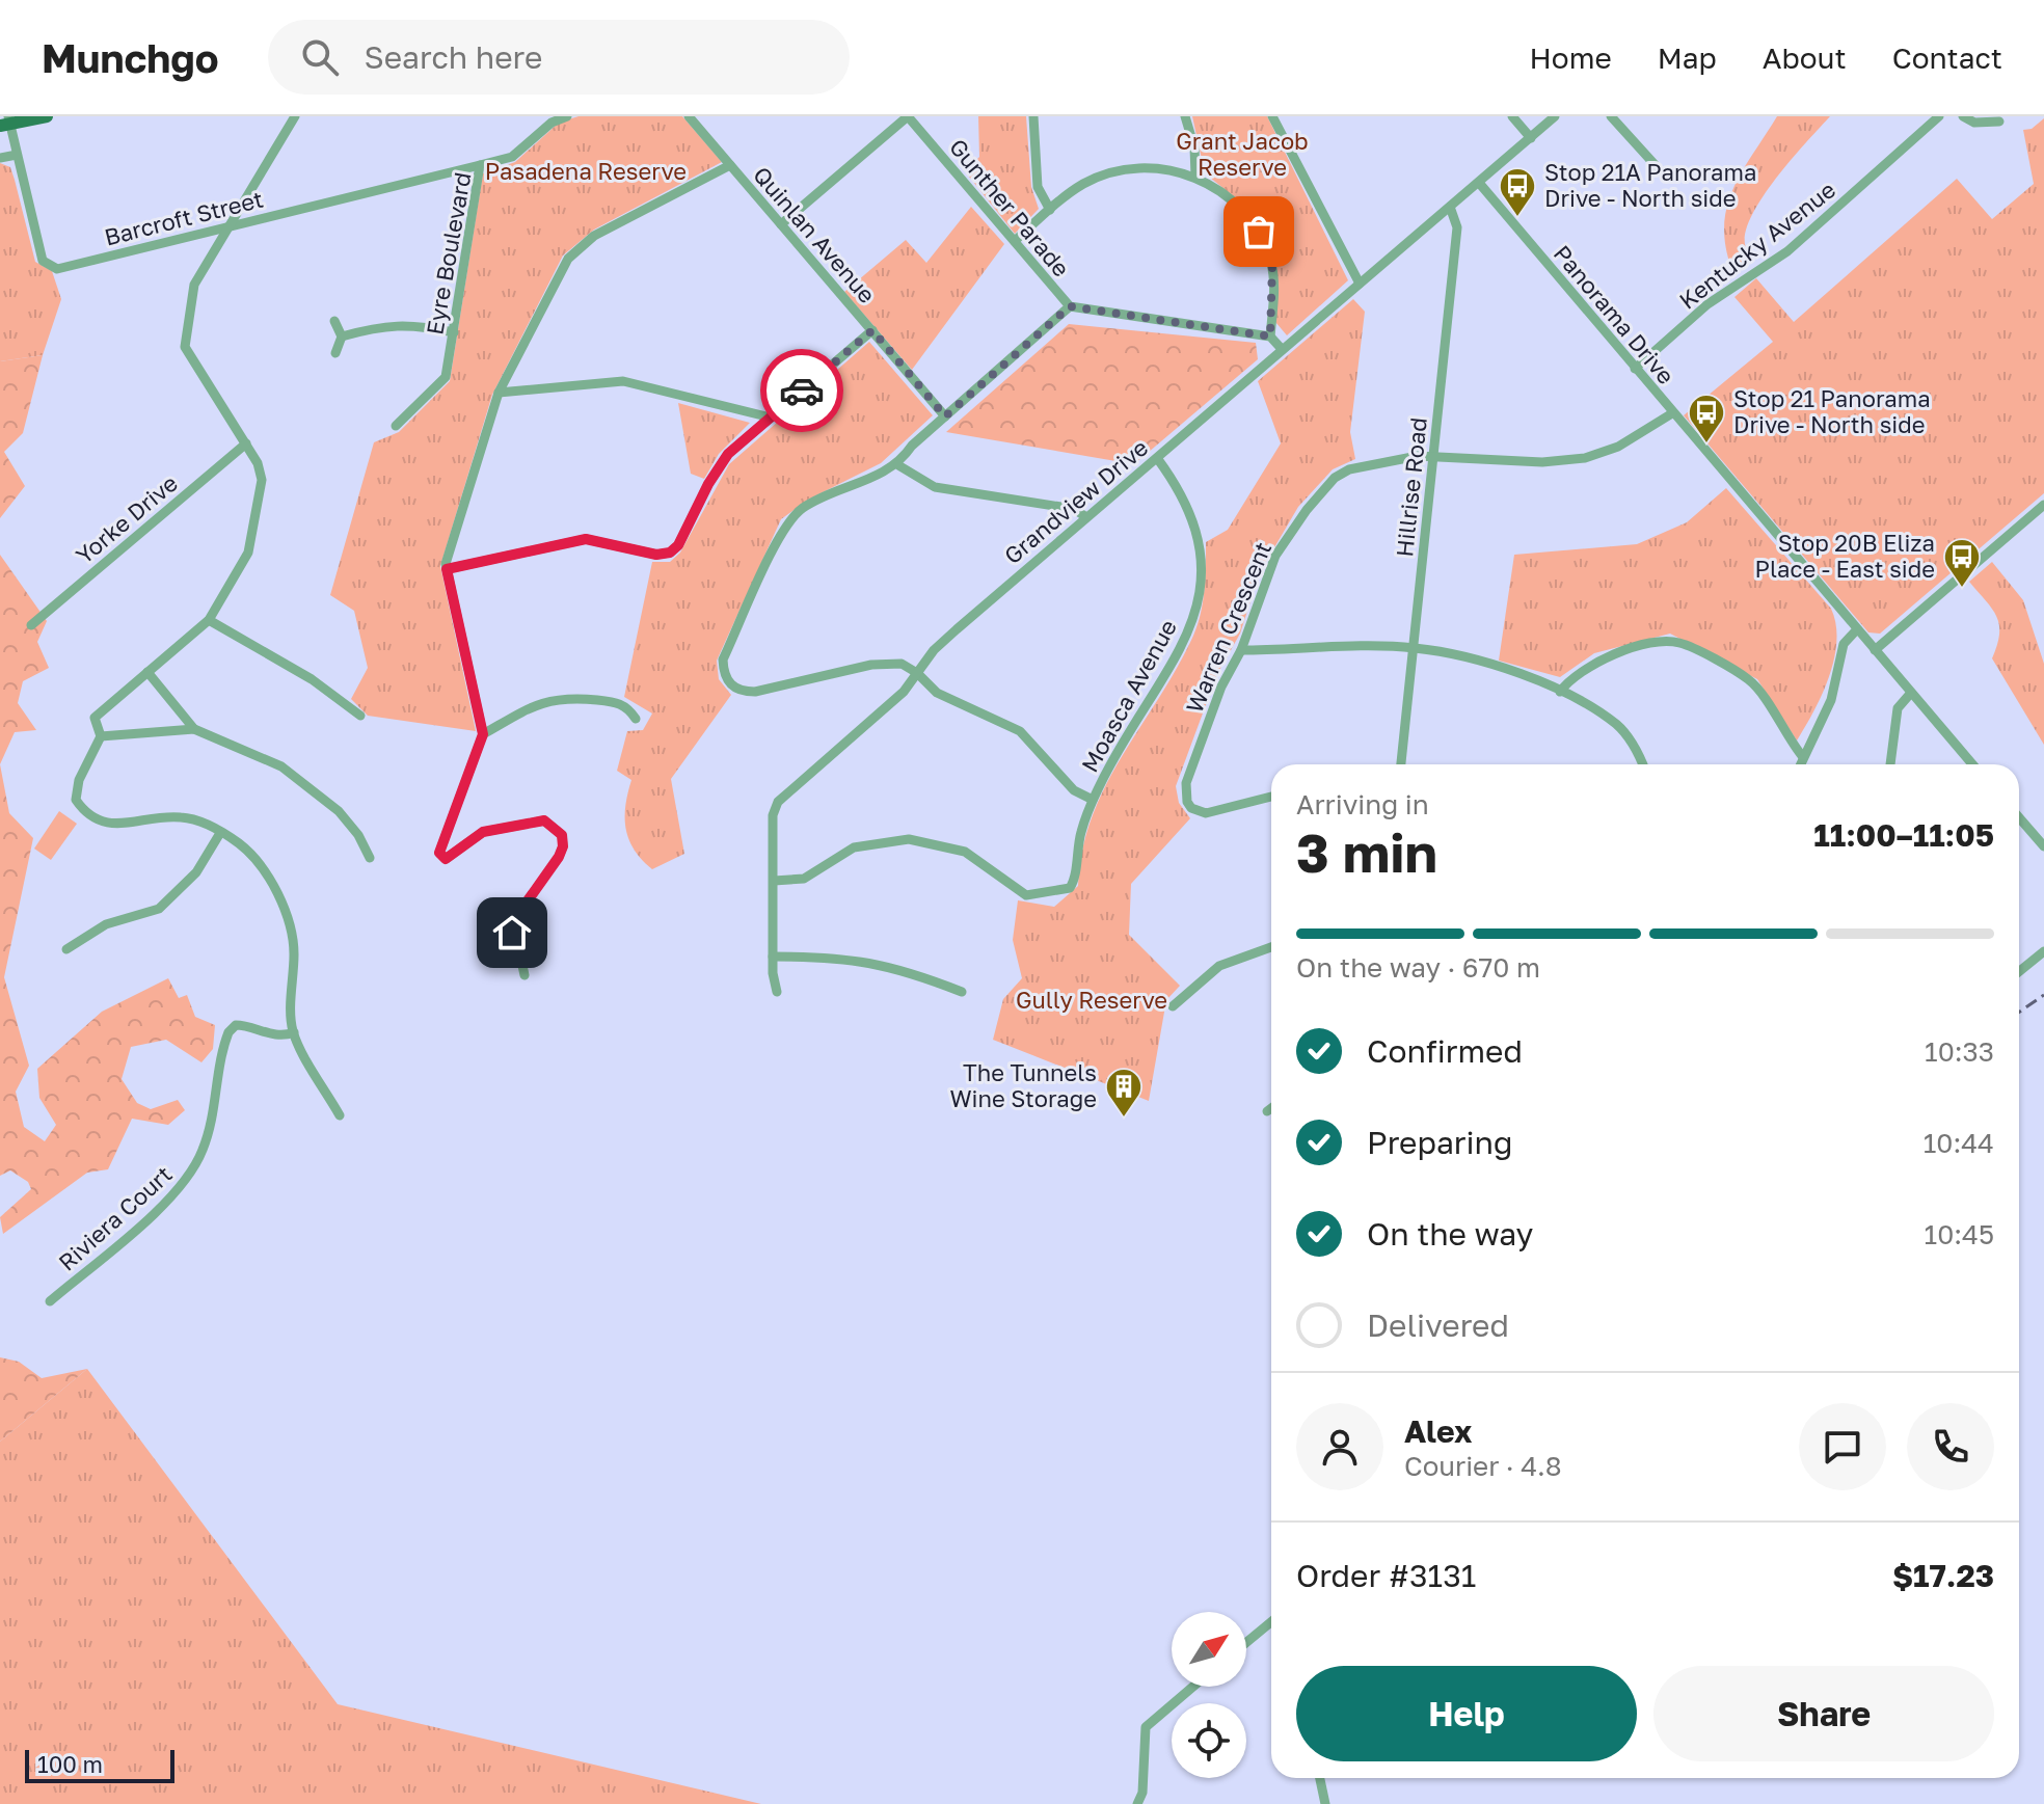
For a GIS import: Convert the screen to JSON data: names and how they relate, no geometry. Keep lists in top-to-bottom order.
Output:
{
  "streets": {
    "street": [
      "Gunther Parade",
      "Barcroft Street",
      "Quinlan Avenue",
      "Kentucky Avenue",
      "Eyre Boulevard",
      "Panorama Drive",
      "Hillrise Road",
      "Grandview Drive",
      "Yorke Drive",
      "Warren Crescent",
      "Moasca Avenue",
      "Riviera Court"
    ]
  },
  "crossings": [
    ["Barcroft Street", "Eyre Boulevard"],
    ["Kentucky Avenue", "Panorama Drive"],
    ["Panorama Drive", "Grandview Drive"],
    ["Panorama Drive", "Warren Crescent"],
    ["Hillrise Road", "Grandview Drive"],
    ["Hillrise Road", "Warren Crescent"],
    ["Grandview Drive", "Moasca Avenue"]
  ],
  "parks": ["Grant Jacob Reserve", "Pasadena Reserve", "Gully Reserve"],
  "places": {
    "bus stop": ["Stop 21A Panorama Drive - North side", "Stop 21 Panorama Drive - North side", "Stop 20B Eliza Place - East side"],
    "building": ["The Tunnels Wine Storage"]
  },
  "scale_bar": "100 m",
  "north": "top right",
  "page": {
    "header": "Munchgo",
    "search": "Search here",
    "nav": [
      "Home",
      "Map",
      "About",
      "Contact"
    ],
    "heading": ["3 min", "Arriving in", "11:00–11:05"],
    "panel": [
      "Alex",
      "Courier · 4.8",
      "Order #3131",
      "$17.23"
    ],
    "bar": "On the way · 670 m",
    "list": [
      ["Confirmed", "10:33"],
      ["Preparing", "10:44"],
      ["On the way", "10:45"],
      "Delivered"
    ],
    "buttons": ["Help", "Share"],
    "scale": "100 m"
  }
}
